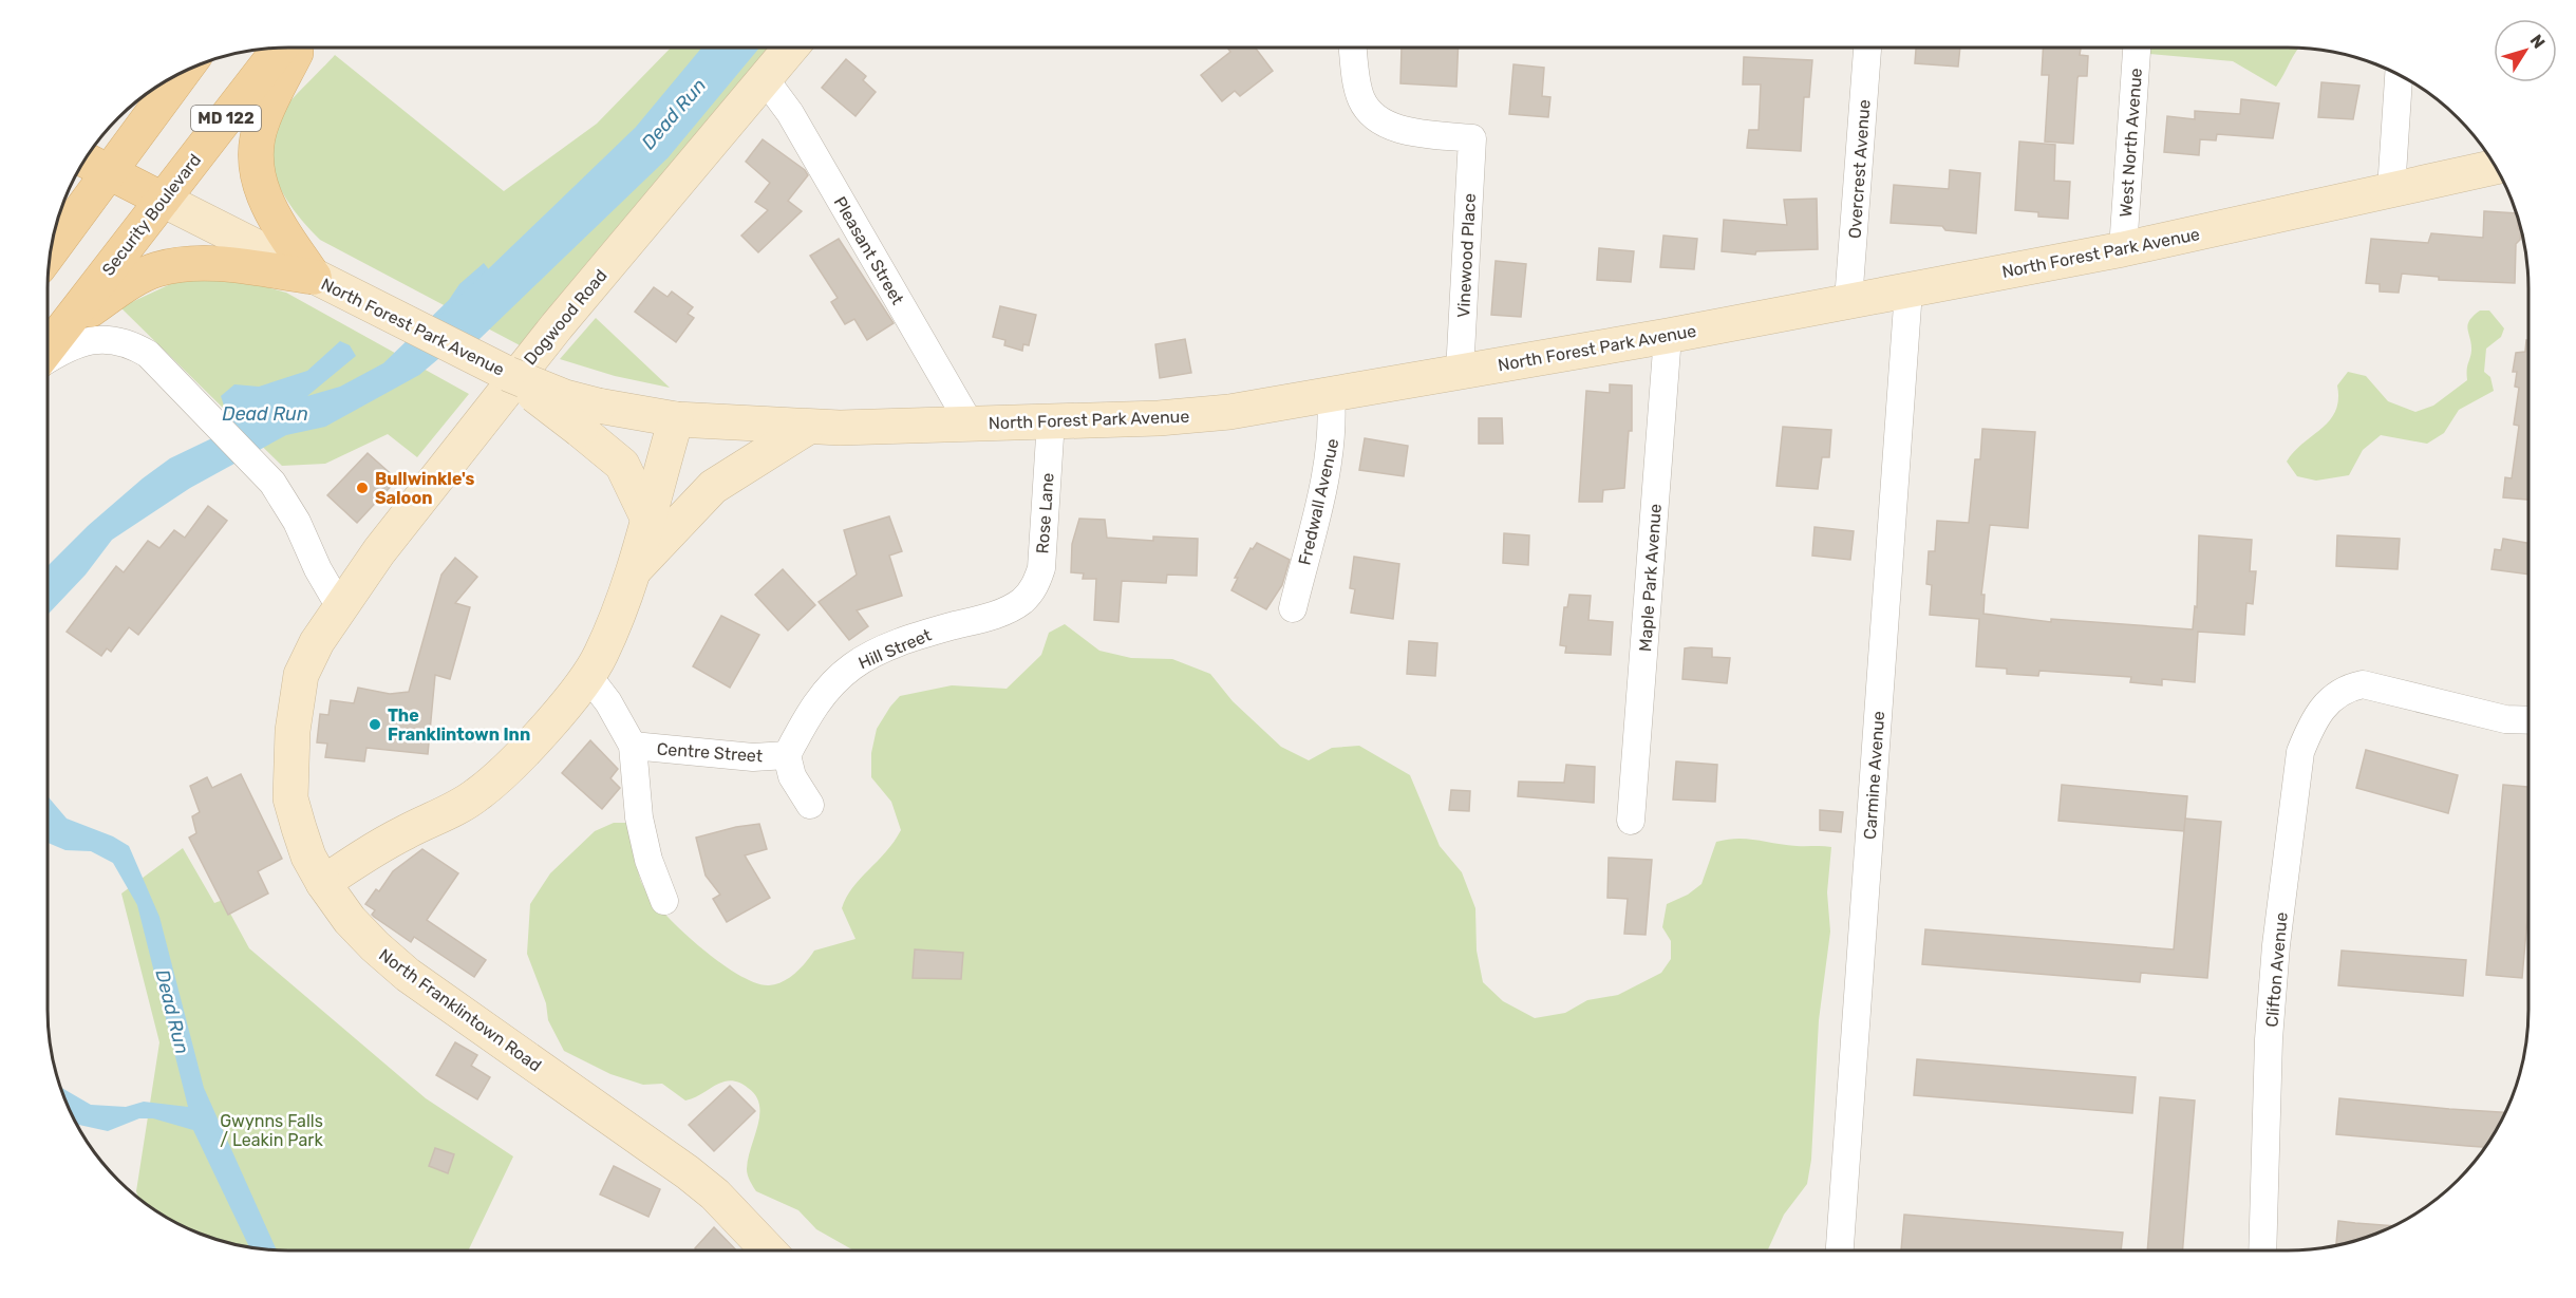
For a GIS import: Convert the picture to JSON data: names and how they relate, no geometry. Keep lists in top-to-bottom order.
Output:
{
  "streets": {
    "main road": [
      "MD 122",
      "Security Boulevard",
      "North Forest Park Avenue",
      "Dogwood Road",
      "North Franklintown Road"
    ],
    "street": [
      "West North Avenue",
      "Overcrest Avenue",
      "Pleasant Street",
      "Vinewood Place",
      "Fredwall Avenue",
      "Rose Lane",
      "Maple Park Avenue",
      "Hill Street",
      "Centre Street",
      "Carmine Avenue",
      "Clifton Avenue"
    ]
  },
  "crossings": [
    ["West North Avenue", "North Forest Park Avenue"],
    ["Overcrest Avenue", "North Forest Park Avenue"],
    ["Security Boulevard", "North Forest Park Avenue"],
    ["Pleasant Street", "North Forest Park Avenue"],
    ["Pleasant Street", "Dogwood Road"],
    ["North Forest Park Avenue", "Vinewood Place"],
    ["North Forest Park Avenue", "Fredwall Avenue"],
    ["North Forest Park Avenue", "Rose Lane"],
    ["North Forest Park Avenue", "Maple Park Avenue"],
    ["North Forest Park Avenue", "Carmine Avenue"],
    ["Dogwood Road", "North Franklintown Road"],
    ["Rose Lane", "Hill Street"],
    ["Hill Street", "Centre Street"]
  ],
  "water": ["Dead Run"],
  "parks": ["Gwynns Falls / Leakin Park"],
  "places": ["Bullwinkle's Saloon", "The Franklintown Inn"],
  "north": "top right"
}
